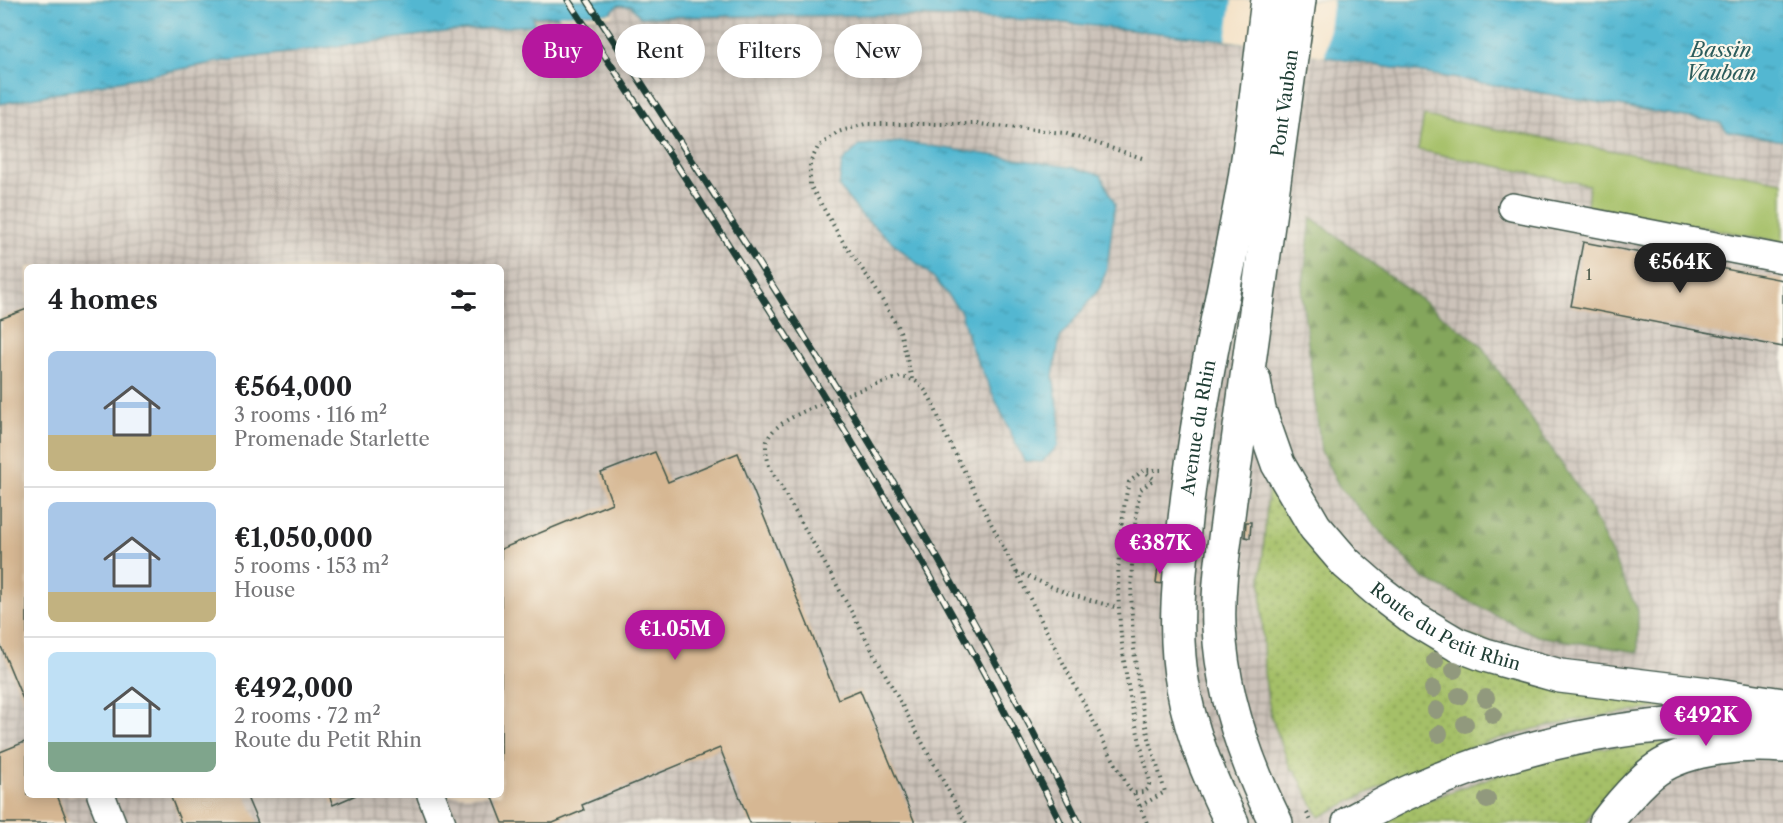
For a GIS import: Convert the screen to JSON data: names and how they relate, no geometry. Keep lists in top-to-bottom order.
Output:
{
  "streets": {
    "main road": ["Pont Vauban", "Avenue du Rhin", "Route du Petit Rhin"]
  },
  "crossings": [
    ["Pont Vauban", "Avenue du Rhin"]
  ],
  "water": ["Bassin Vauban"],
  "house_numbers": ["1"],
  "page": {
    "chip": [
      "Buy",
      "Rent",
      "Filters",
      "New"
    ],
    "price": [
      "€564K",
      "€387K",
      "€1.05M",
      "€492K"
    ],
    "heading": "4 homes",
    "list": [
      {
        "name": "€564,000",
        "note": "3 rooms · 116 m² · Promenade Starlette"
      },
      {
        "name": "€1,050,000",
        "note": "5 rooms · 153 m² · House"
      },
      {
        "name": "€492,000",
        "note": "2 rooms · 72 m² · Route du Petit Rhin"
      }
    ]
  }
}
